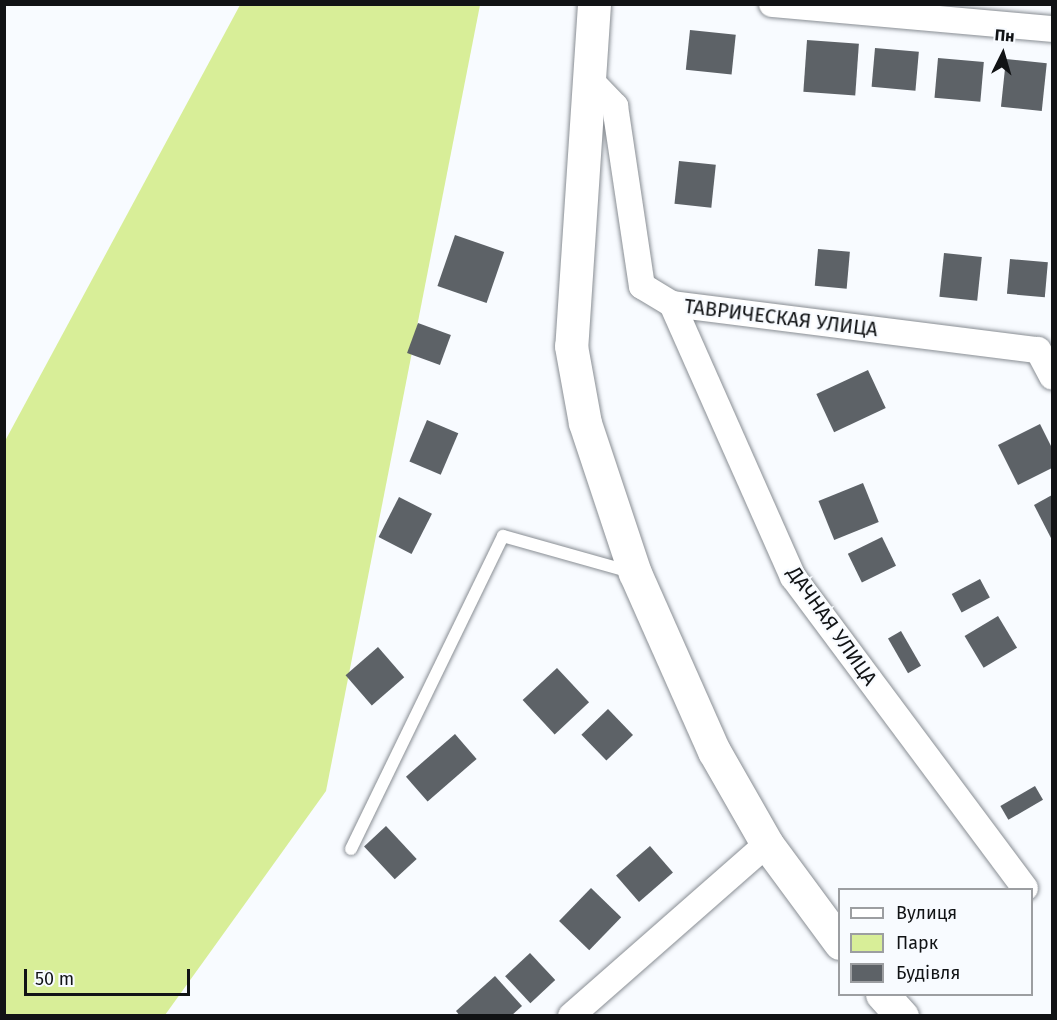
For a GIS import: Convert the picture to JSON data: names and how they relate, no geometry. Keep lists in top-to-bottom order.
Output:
{
  "streets": {
    "street": ["ТАВРИЧЕСКАЯ УЛИЦА", "ДАЧНАЯ УЛИЦА"]
  },
  "crossings": [
    ["ТАВРИЧЕСКАЯ УЛИЦА", "ДАЧНАЯ УЛИЦА"]
  ],
  "legend": ["Вулиця", "Парк", "Будівля"],
  "scale_bar": "50 m",
  "north": "top"
}
